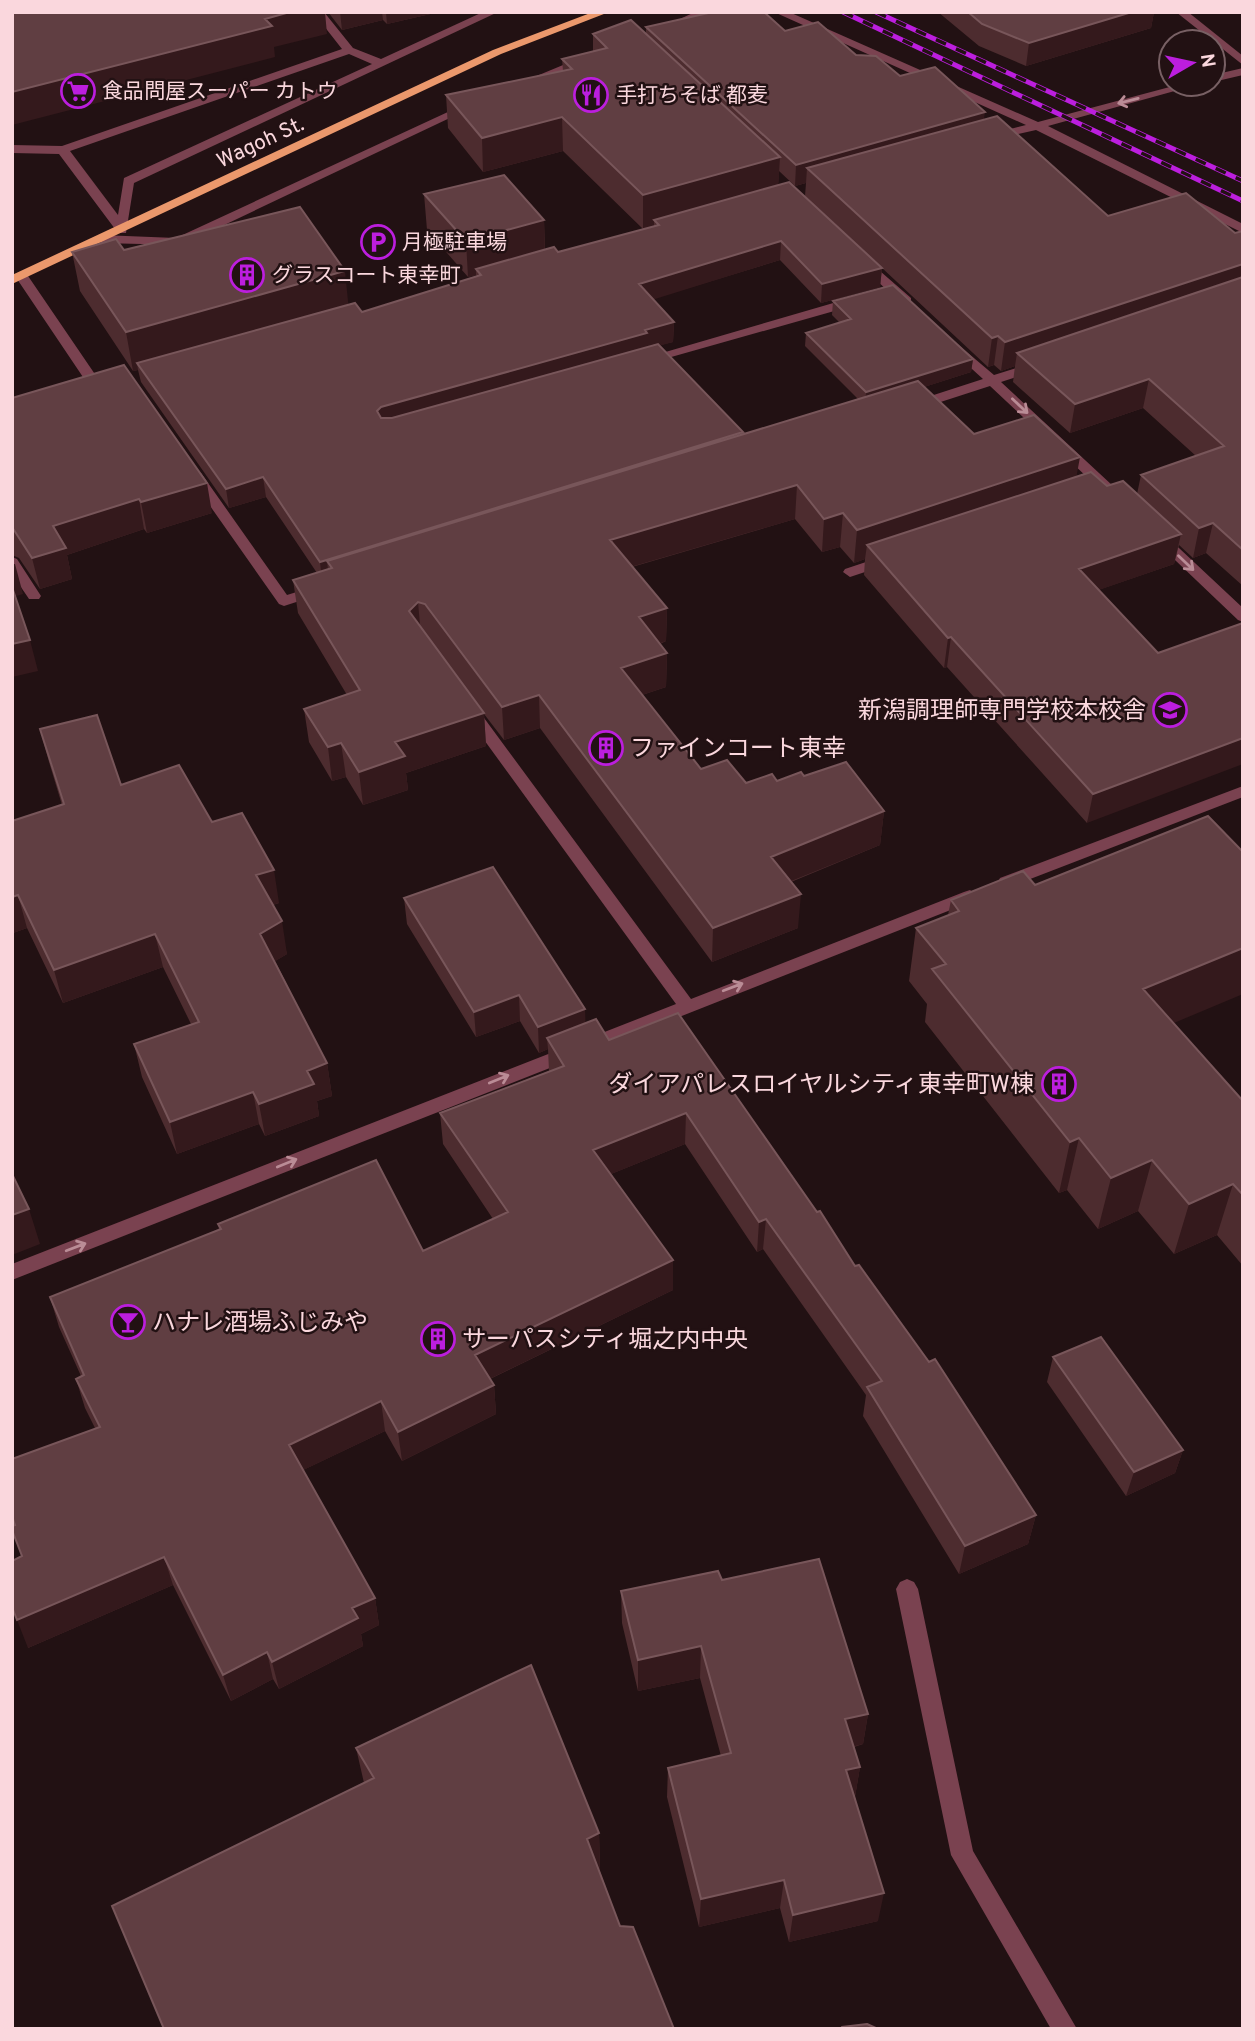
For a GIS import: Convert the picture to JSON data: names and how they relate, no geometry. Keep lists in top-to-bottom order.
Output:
{
  "streets": {
    "main road": ["Wagoh St."]
  },
  "places": {
    "supermarket": ["食品問屋スーパー カトウ"],
    "restaurant": ["手打ちそば 都麦"],
    "parking": ["月極駐車場"],
    "building": [
      "グラスコート東幸町",
      "ファインコート東幸",
      "ダイアパレスロイヤルシティ東幸町W棟",
      "サーパスシティ堀之内中央"
    ],
    "school or university": ["新潟調理師専門学校本校舎"],
    "bar": ["ハナレ酒場ふじみや"]
  },
  "north": "right"
}
